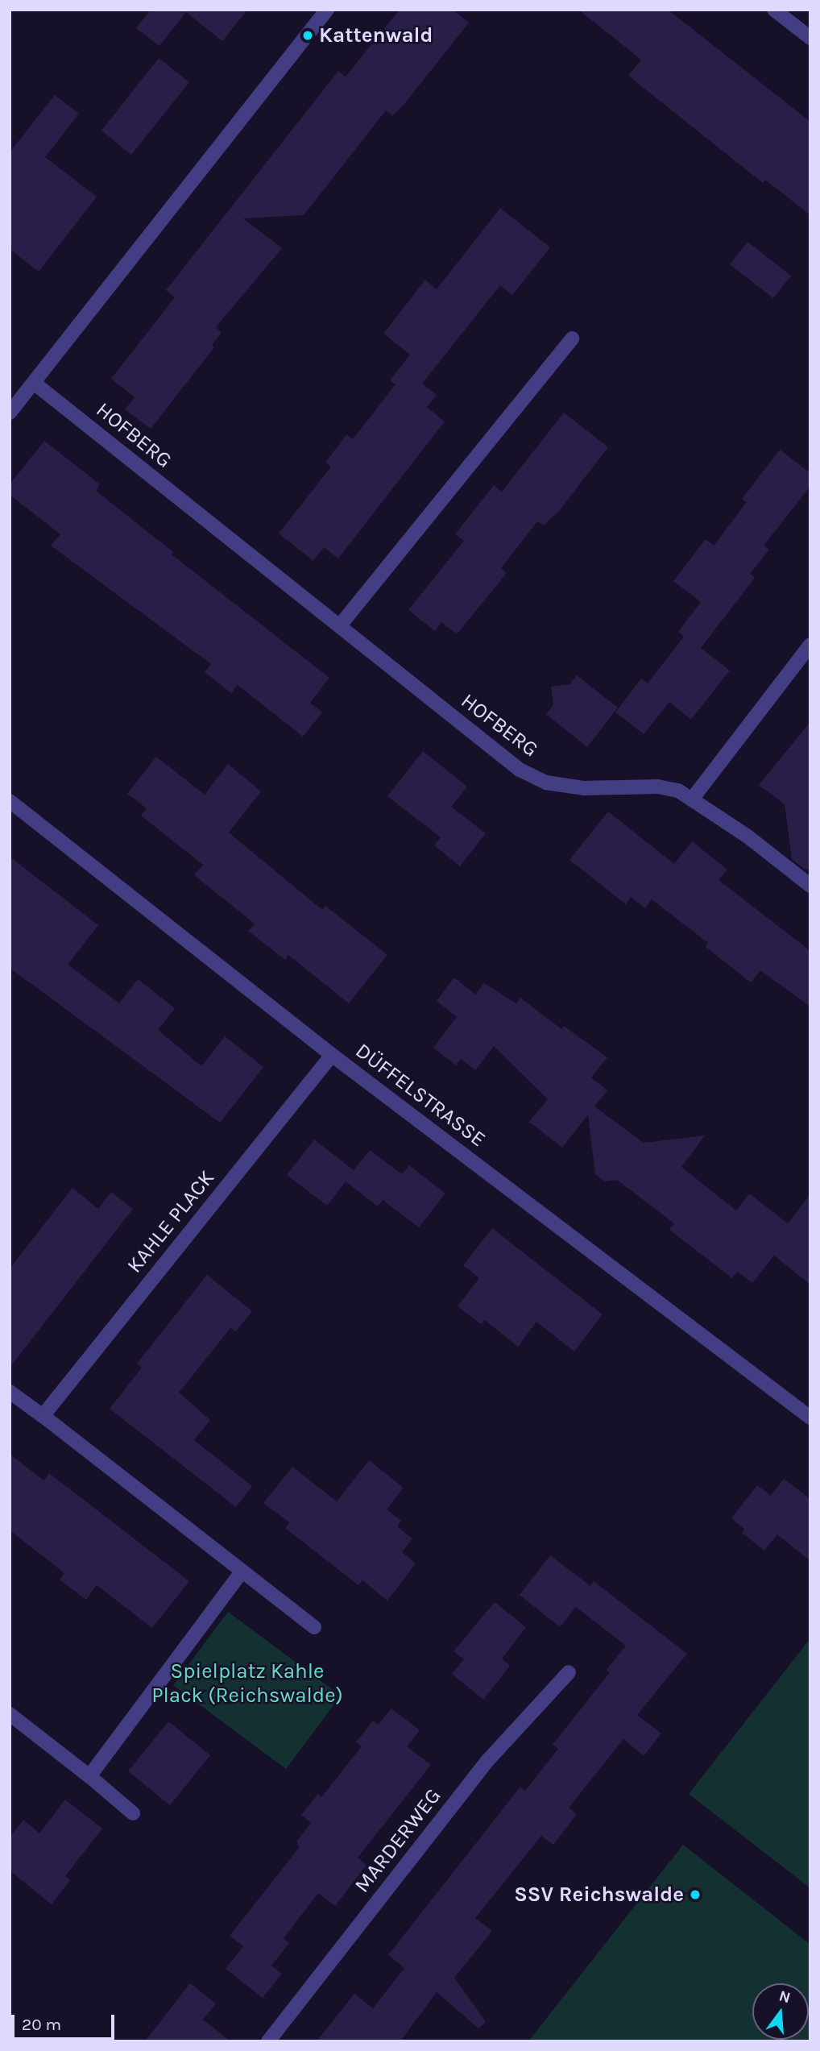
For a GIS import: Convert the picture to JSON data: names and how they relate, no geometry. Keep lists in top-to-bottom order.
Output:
{
  "streets": {
    "street": [
      "HOFBERG",
      "DÜFFELSTRASSE",
      "KAHLE PLACK",
      "MARDERWEG"
    ]
  },
  "crossings": [
    ["DÜFFELSTRASSE", "KAHLE PLACK"]
  ],
  "parks": ["Spielplatz Kahle Plack (Reichswalde)"],
  "places": ["Kattenwald", "SSV Reichswalde"],
  "scale_bar": "20 m",
  "north": "top"
}
